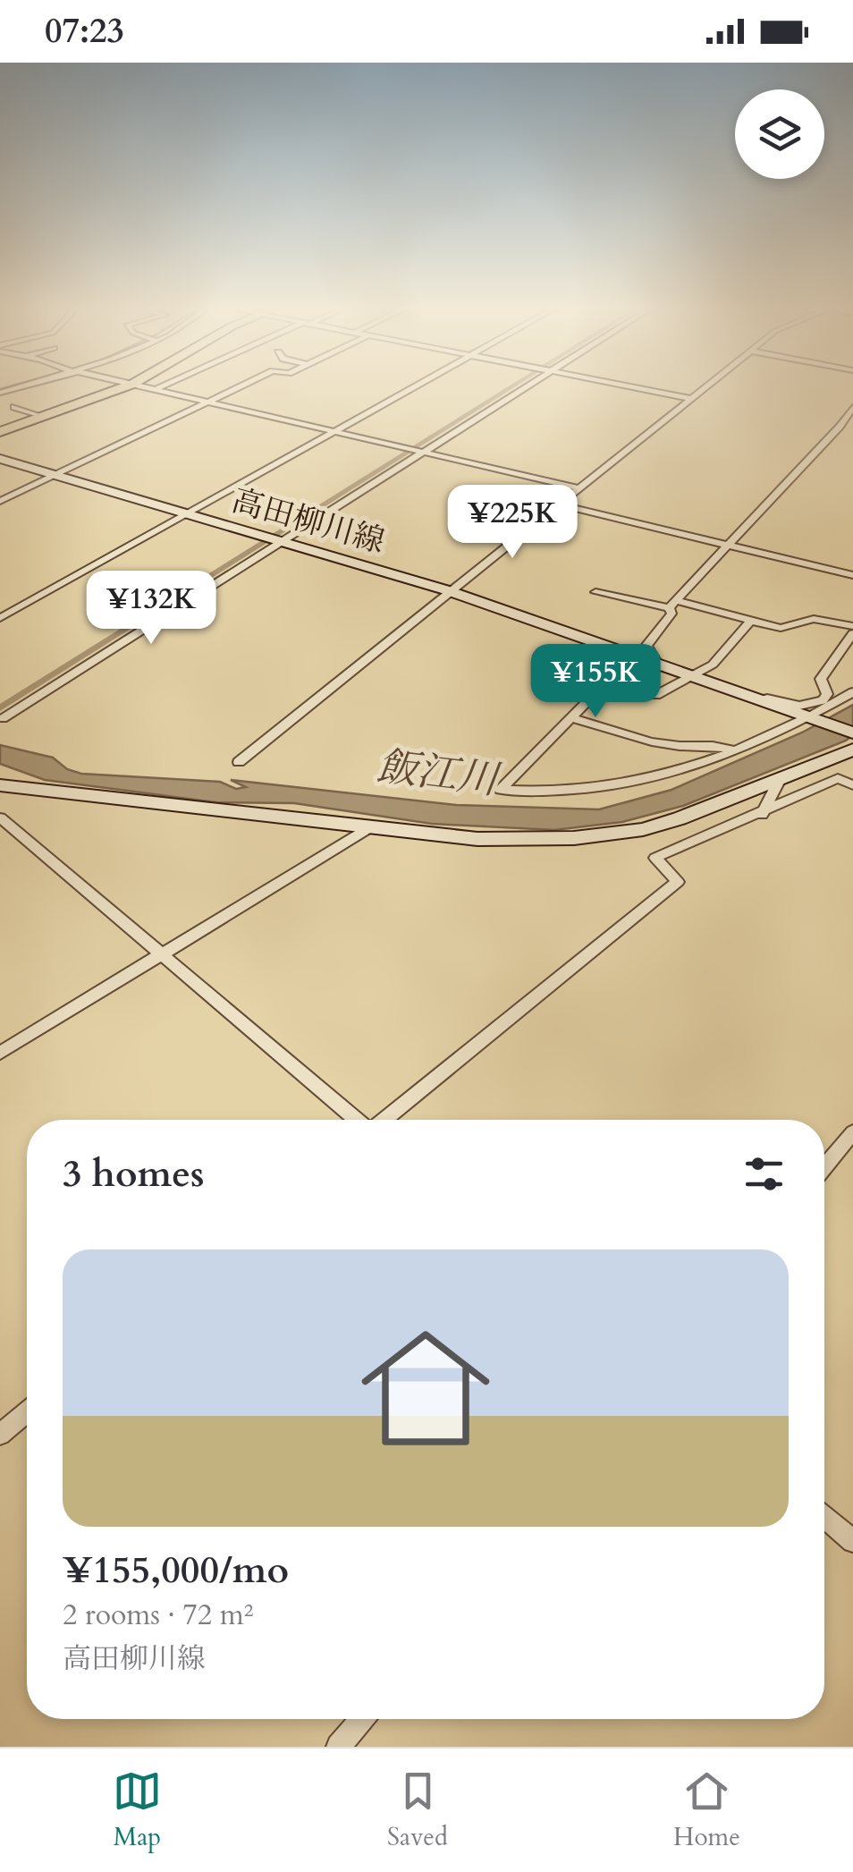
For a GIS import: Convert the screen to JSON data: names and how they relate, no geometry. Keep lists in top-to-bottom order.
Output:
{
  "streets": {
    "main road": ["高田柳川線"]
  },
  "water": ["飯江川"],
  "page": {
    "status": "07:23",
    "price": ["¥225K", "¥132K", "¥155K"],
    "heading": "3 homes",
    "list": [
      {
        "name": "¥155,000/mo",
        "note": "2 rooms · 72 m² · 高田柳川線"
      }
    ],
    "tabs": ["Map", "Saved", "Home"]
  }
}
